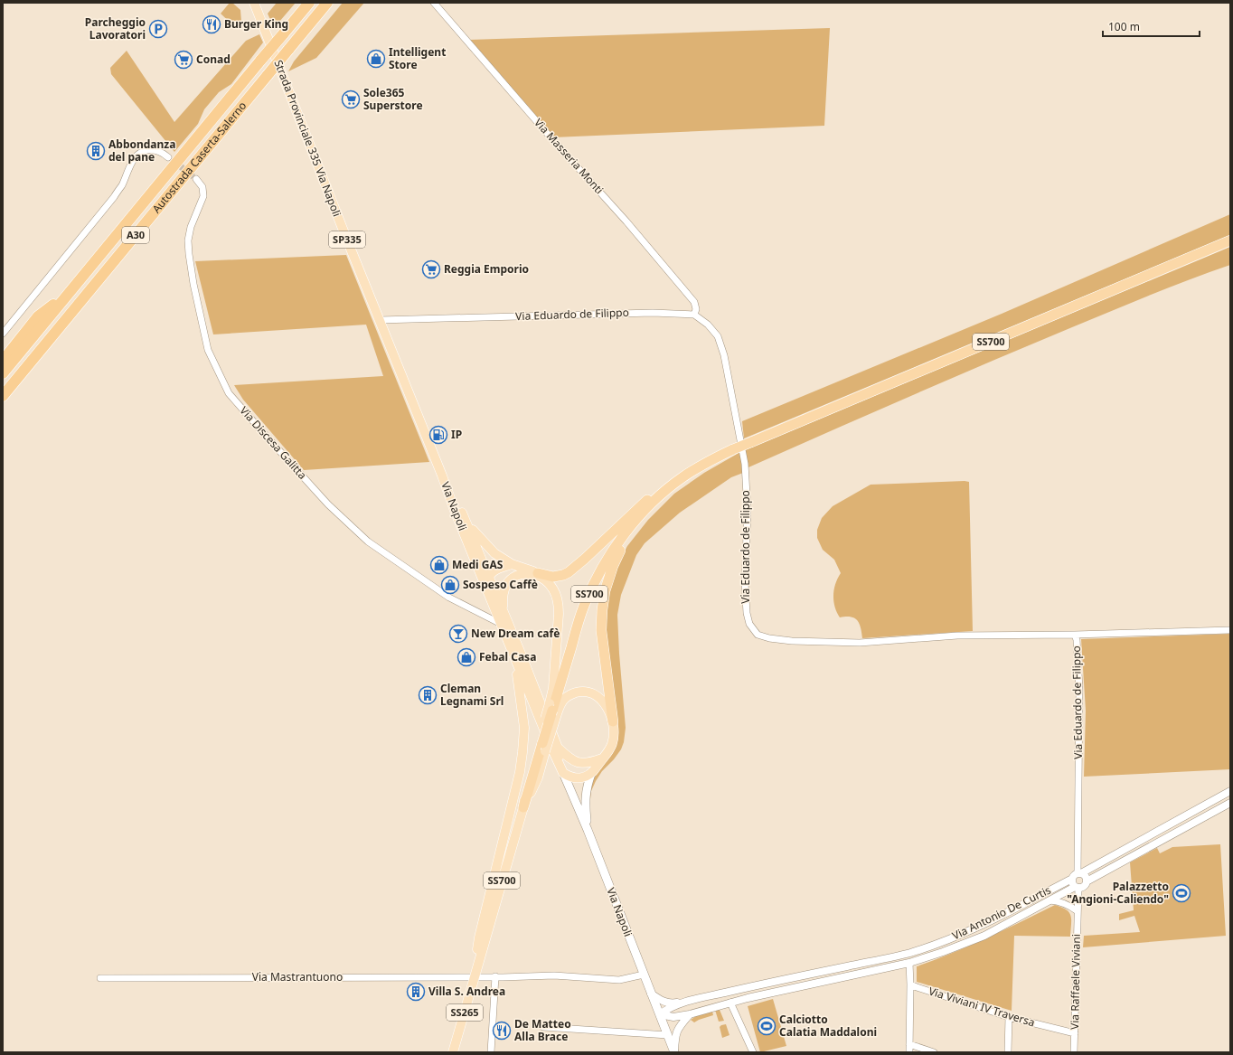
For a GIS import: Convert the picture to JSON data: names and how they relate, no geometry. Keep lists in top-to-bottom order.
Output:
{
  "streets": {
    "highway": ["Autostrada Caserta-Salerno", "A30", "SS700"],
    "main road": [
      "Strada Provinciale 335 Via Napoli",
      "SP335",
      "Via Napoli",
      "SS265"
    ],
    "street": [
      "Via Masseria Monti",
      "Via Eduardo de Filippo",
      "Via Discesa Galitta",
      "Via Antonio De Curtis",
      "Via Mastrantuono",
      "Via Raffaele Viviani",
      "Via Viviani IV Traversa"
    ]
  },
  "crossings": [
    ["Strada Provinciale 335 Via Napoli", "Via Eduardo de Filippo"],
    ["Strada Provinciale 335 Via Napoli", "Via Napoli"],
    ["Via Masseria Monti", "Via Eduardo de Filippo"],
    ["Via Eduardo de Filippo", "Via Antonio De Curtis"],
    ["Via Eduardo de Filippo", "Via Raffaele Viviani"],
    ["SS700", "Via Mastrantuono"],
    ["SS700", "SS265"],
    ["Via Discesa Galitta", "Via Napoli"],
    ["Via Napoli", "Via Antonio De Curtis"],
    ["Via Napoli", "Via Mastrantuono"],
    ["Via Antonio De Curtis", "Via Raffaele Viviani"],
    ["Via Mastrantuono", "SS265"],
    ["Via Raffaele Viviani", "Via Viviani IV Traversa"]
  ],
  "places": {
    "restaurant": ["Burger King", "De Matteo Alla Brace"],
    "parking": ["Parcheggio Lavoratori"],
    "shop": [
      "Intelligent Store",
      "Medi GAS",
      "Sospeso Caffè",
      "Febal Casa"
    ],
    "supermarket": ["Conad", "Sole365 Superstore", "Reggia Emporio"],
    "building": ["Abbondanza del pane", "Cleman Legnami Srl", "Villa S. Andrea"],
    "fuel station": ["IP"],
    "bar": ["New Dream cafè"],
    "sports": ["Palazzetto \"Angioni-Caliendo\"", "Calciotto Calatia Maddaloni"]
  },
  "scale_bar": "100 m"
}
